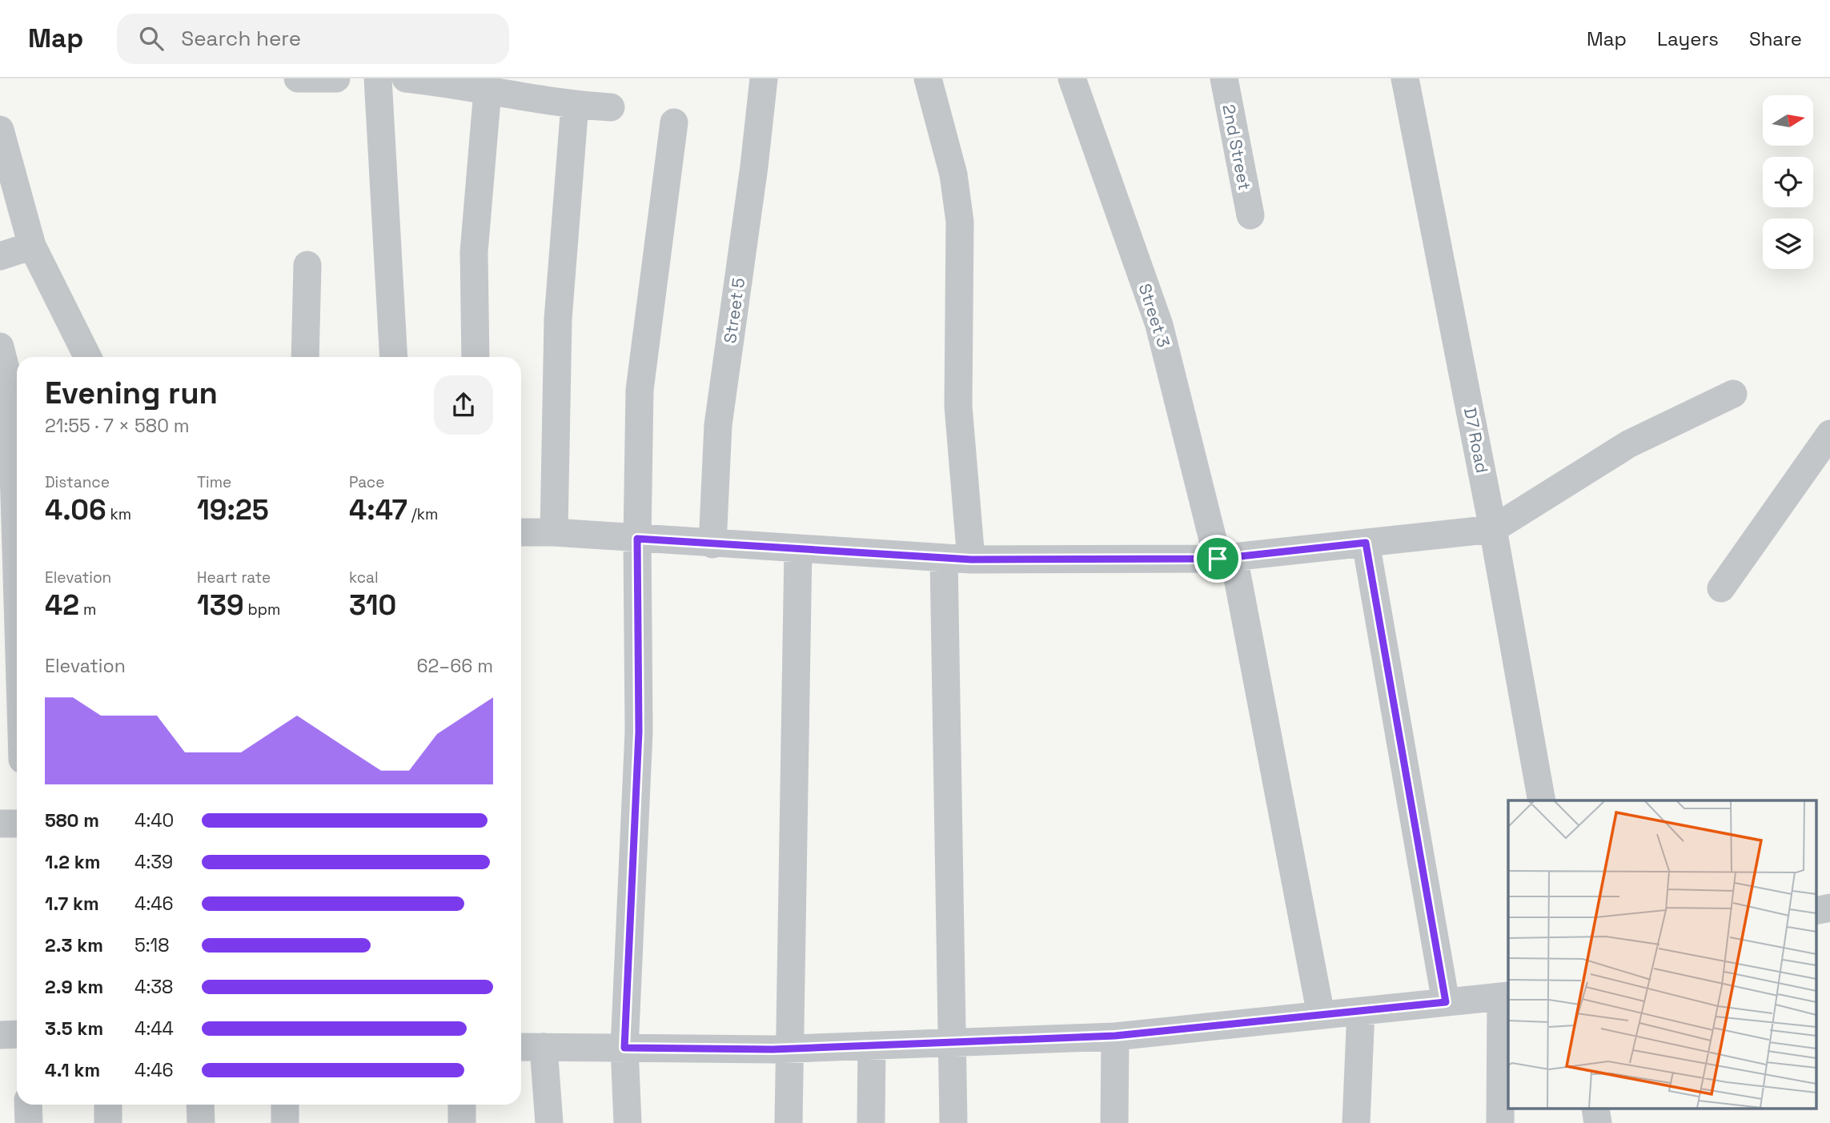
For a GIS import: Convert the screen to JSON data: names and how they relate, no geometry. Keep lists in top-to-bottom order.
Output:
{
  "streets": {
    "street": [
      "2nd Street",
      "Street 5",
      "Street 3",
      "D7 Road"
    ]
  },
  "north": "right",
  "page": {
    "header": "Map",
    "search": "Search here",
    "nav": ["Map", "Layers", "Share"],
    "heading": ["Evening run", "21:55 · 7 × 580 m"],
    "stats": [
      ["Distance", "4.06 km"],
      ["Time", "19:25"],
      ["Pace", "4:47 /km"],
      ["Elevation", "42 m"],
      ["Heart rate", "139 bpm"],
      ["kcal", "310"]
    ],
    "chart": ["Elevation", "62–66 m"],
    "list": [
      {
        "name": "580 m",
        "note": "4:40"
      },
      {
        "name": "1.2 km",
        "note": "4:39"
      },
      {
        "name": "1.7 km",
        "note": "4:46"
      },
      {
        "name": "2.3 km",
        "note": "5:18"
      },
      {
        "name": "2.9 km",
        "note": "4:38"
      },
      {
        "name": "3.5 km",
        "note": "4:44"
      },
      {
        "name": "4.1 km",
        "note": "4:46"
      }
    ]
  }
}
